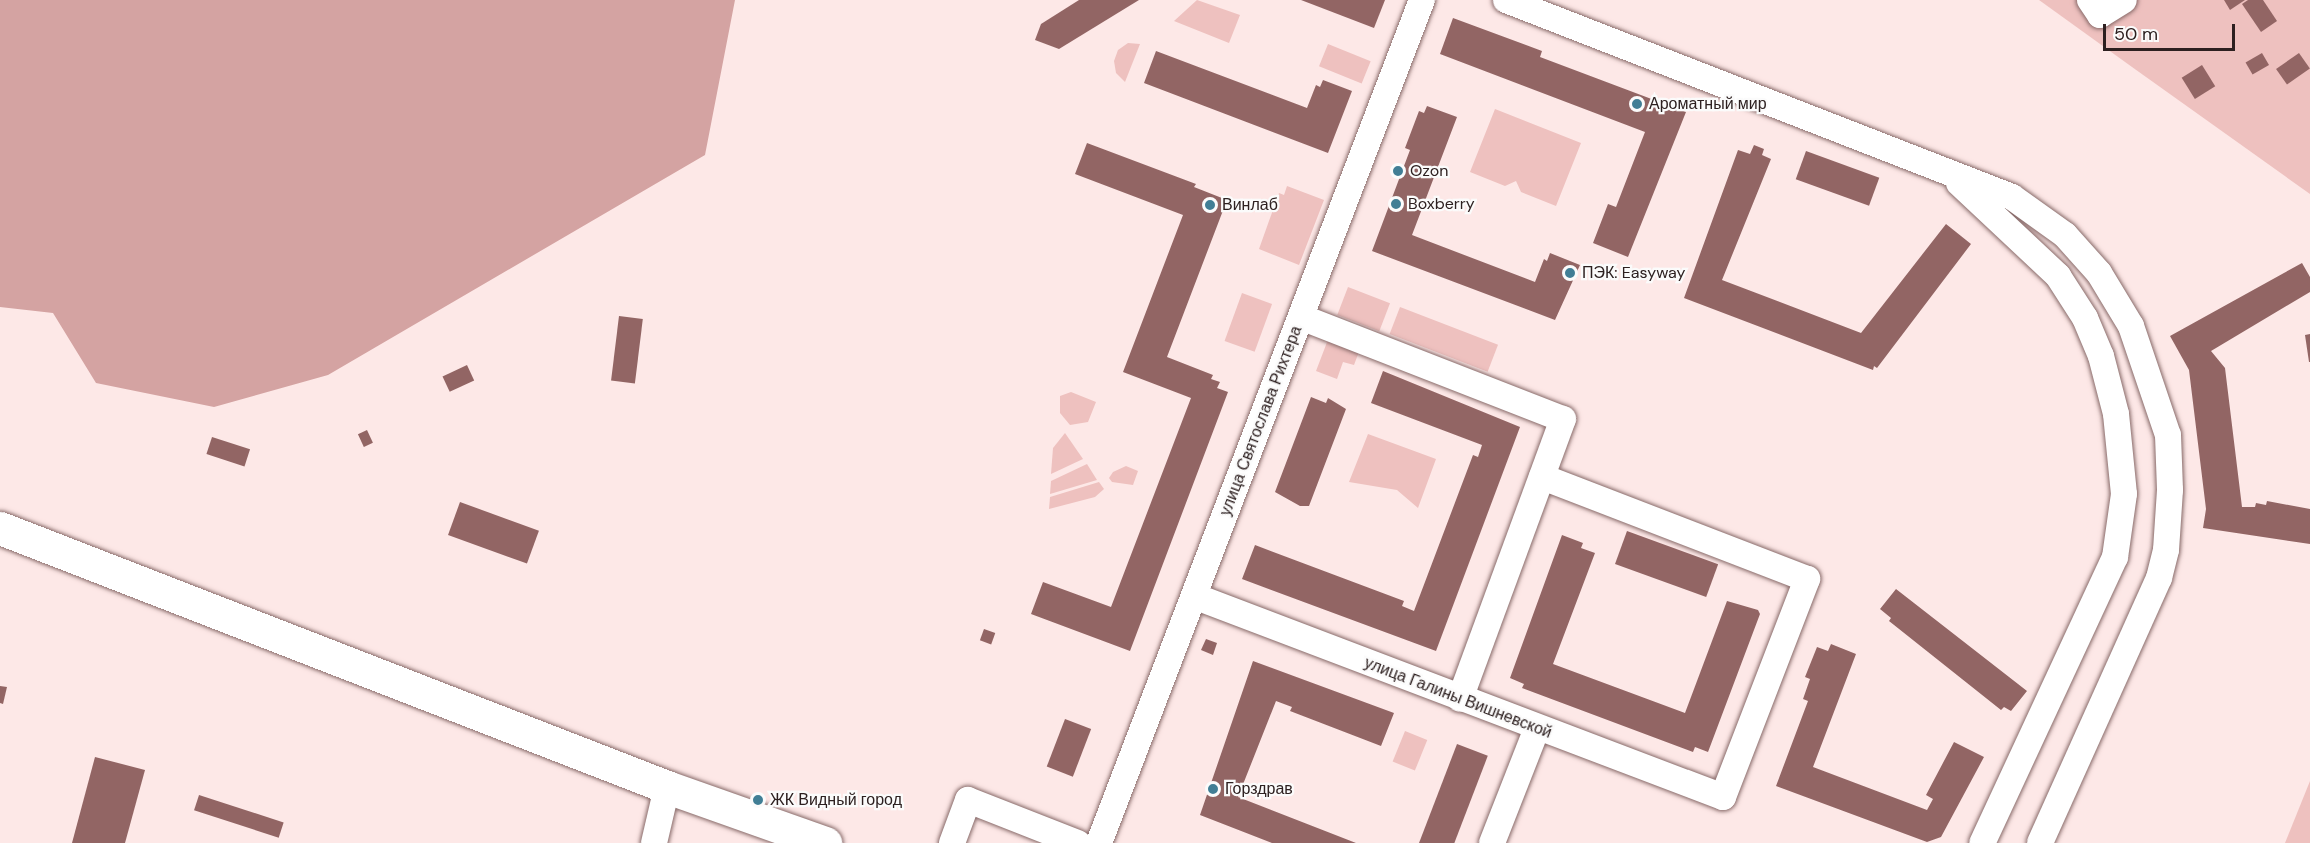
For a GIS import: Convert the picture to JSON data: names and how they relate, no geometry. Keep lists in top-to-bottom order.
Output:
{
  "streets": {
    "street": ["улица Святослава Рихтера", "улица Галины Вишневской"]
  },
  "crossings": [
    ["улица Святослава Рихтера", "улица Галины Вишневской"]
  ],
  "places": [
    "Ароматный мир",
    "Ozon",
    "Boxberry",
    "Винлаб",
    "ПЭК: Easyway",
    "Горздрав",
    "ЖК Видный город"
  ],
  "scale_bar": "50 m"
}
